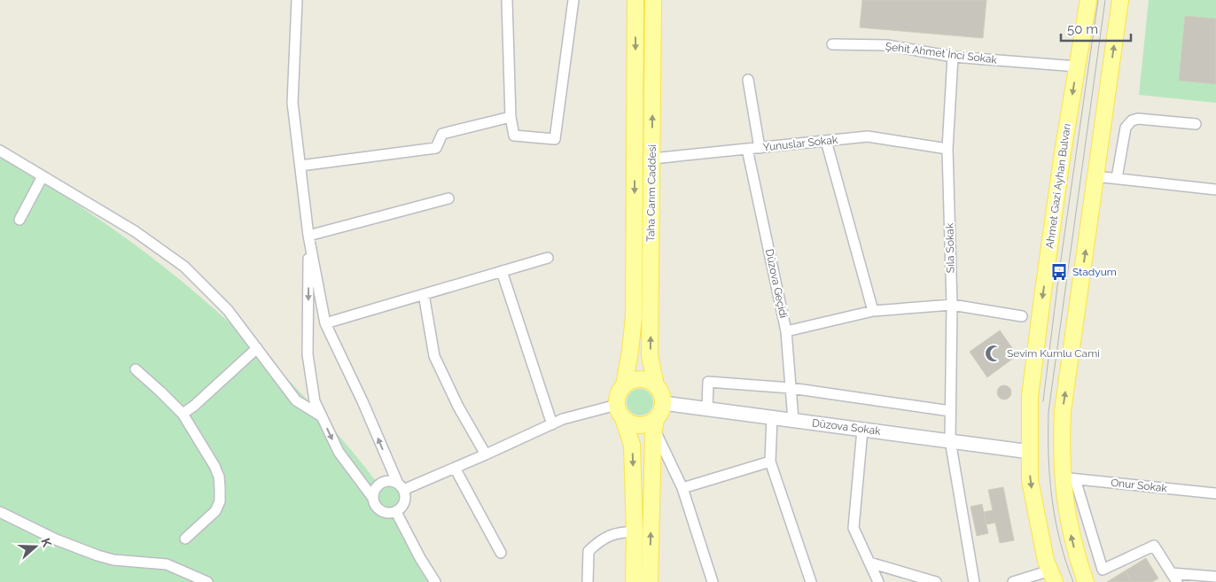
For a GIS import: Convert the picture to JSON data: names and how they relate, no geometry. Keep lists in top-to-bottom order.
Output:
{
  "streets": {
    "main road": ["Ahmet Gazi Ayhan Bulvarı", "Taha Carım Caddesi"],
    "street": [
      "Şehit Ahmet İnci Sokak",
      "Yunuslar Sokak",
      "Sıla Sokak",
      "Düzova Geçidi",
      "Düzova Sokak",
      "Onur Sokak"
    ]
  },
  "crossings": [
    ["Şehit Ahmet İnci Sokak", "Ahmet Gazi Ayhan Bulvarı"],
    ["Şehit Ahmet İnci Sokak", "Sıla Sokak"],
    ["Yunuslar Sokak", "Taha Carım Caddesi"],
    ["Yunuslar Sokak", "Sıla Sokak"],
    ["Yunuslar Sokak", "Düzova Geçidi"],
    ["Ahmet Gazi Ayhan Bulvarı", "Düzova Sokak"],
    ["Taha Carım Caddesi", "Düzova Sokak"],
    ["Sıla Sokak", "Düzova Sokak"],
    ["Düzova Geçidi", "Düzova Sokak"]
  ],
  "places": {
    "bus stop": ["Stadyum"],
    "mosque": ["Sevim Kumlu Cami"]
  },
  "scale_bar": "50 m",
  "north": "right"
}
